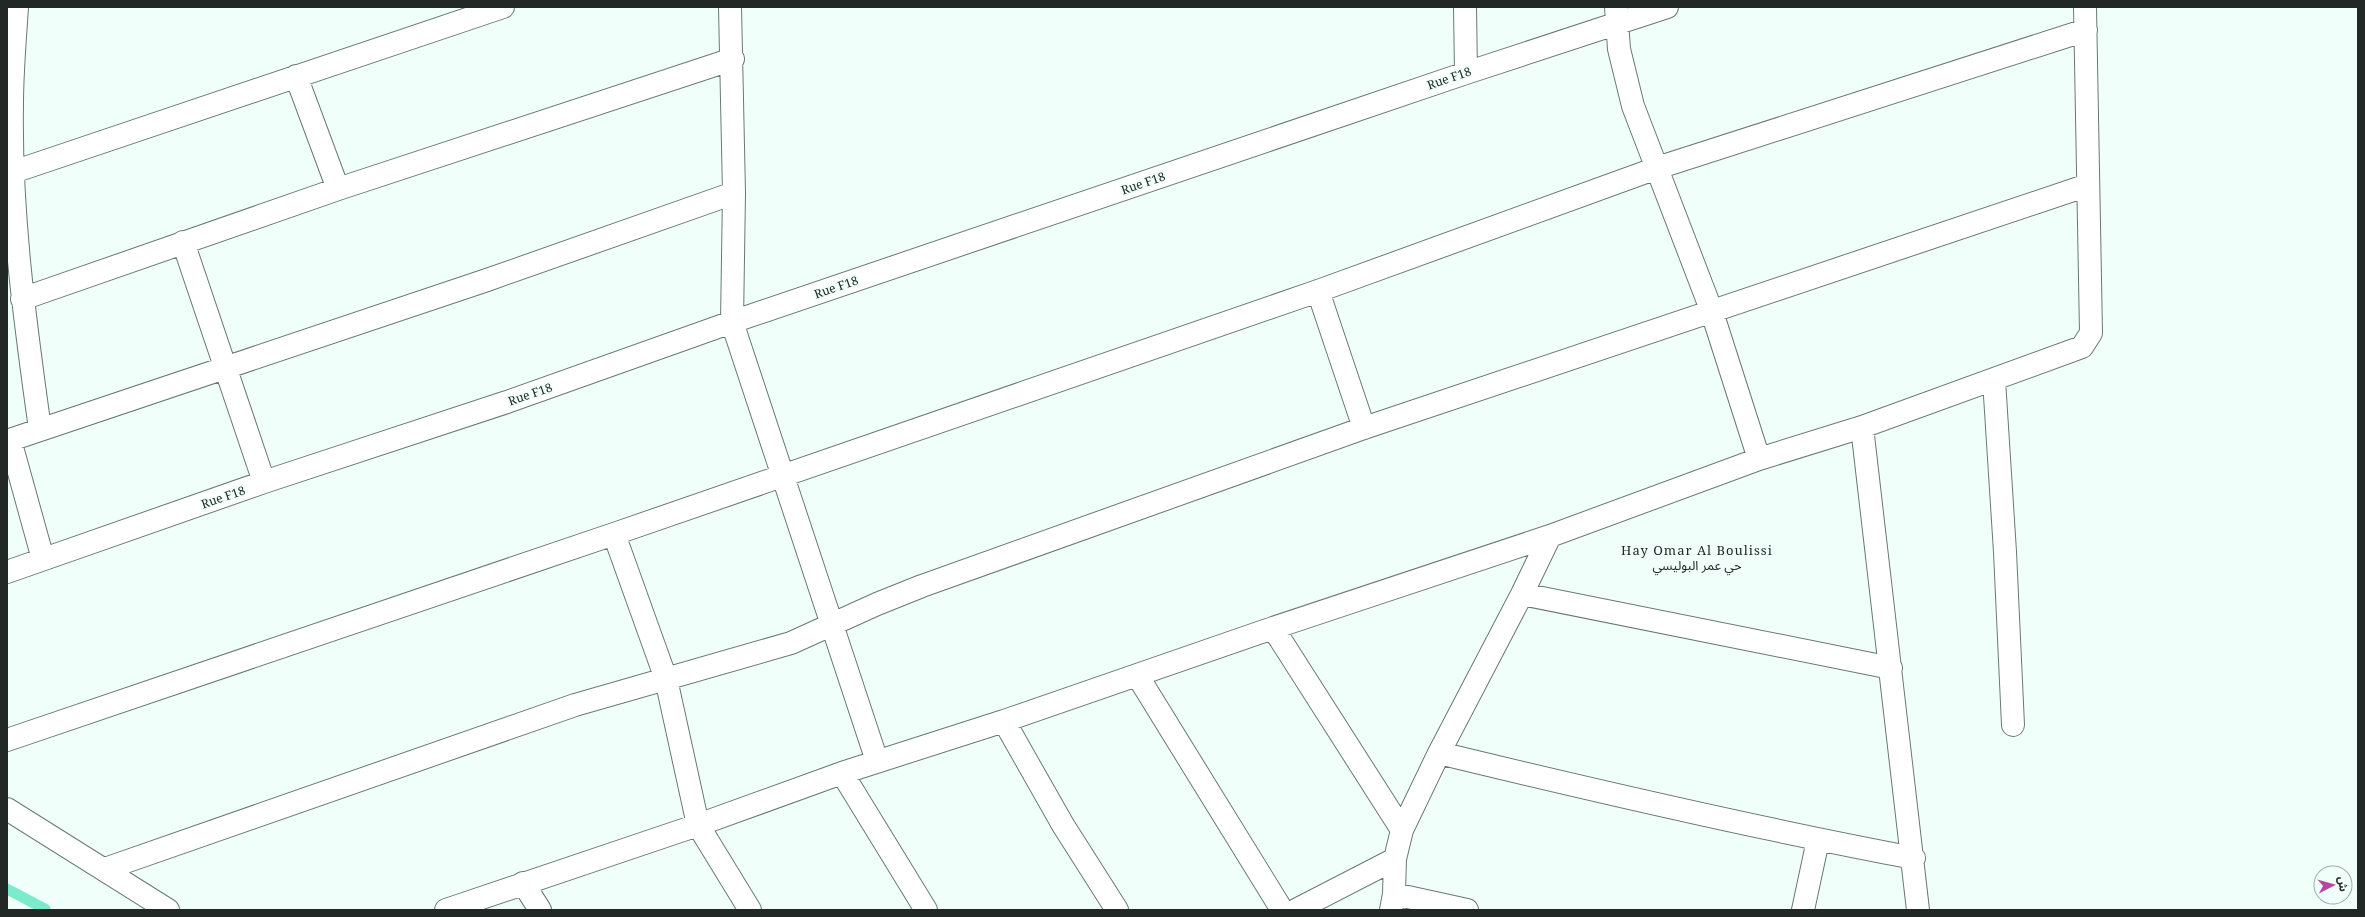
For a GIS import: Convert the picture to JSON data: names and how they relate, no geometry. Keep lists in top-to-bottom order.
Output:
{
  "streets": {
    "street": ["Rue F18"]
  },
  "districts": ["Hay Omar Al Boulissi حي عمر البوليسي"],
  "north": "right"
}
